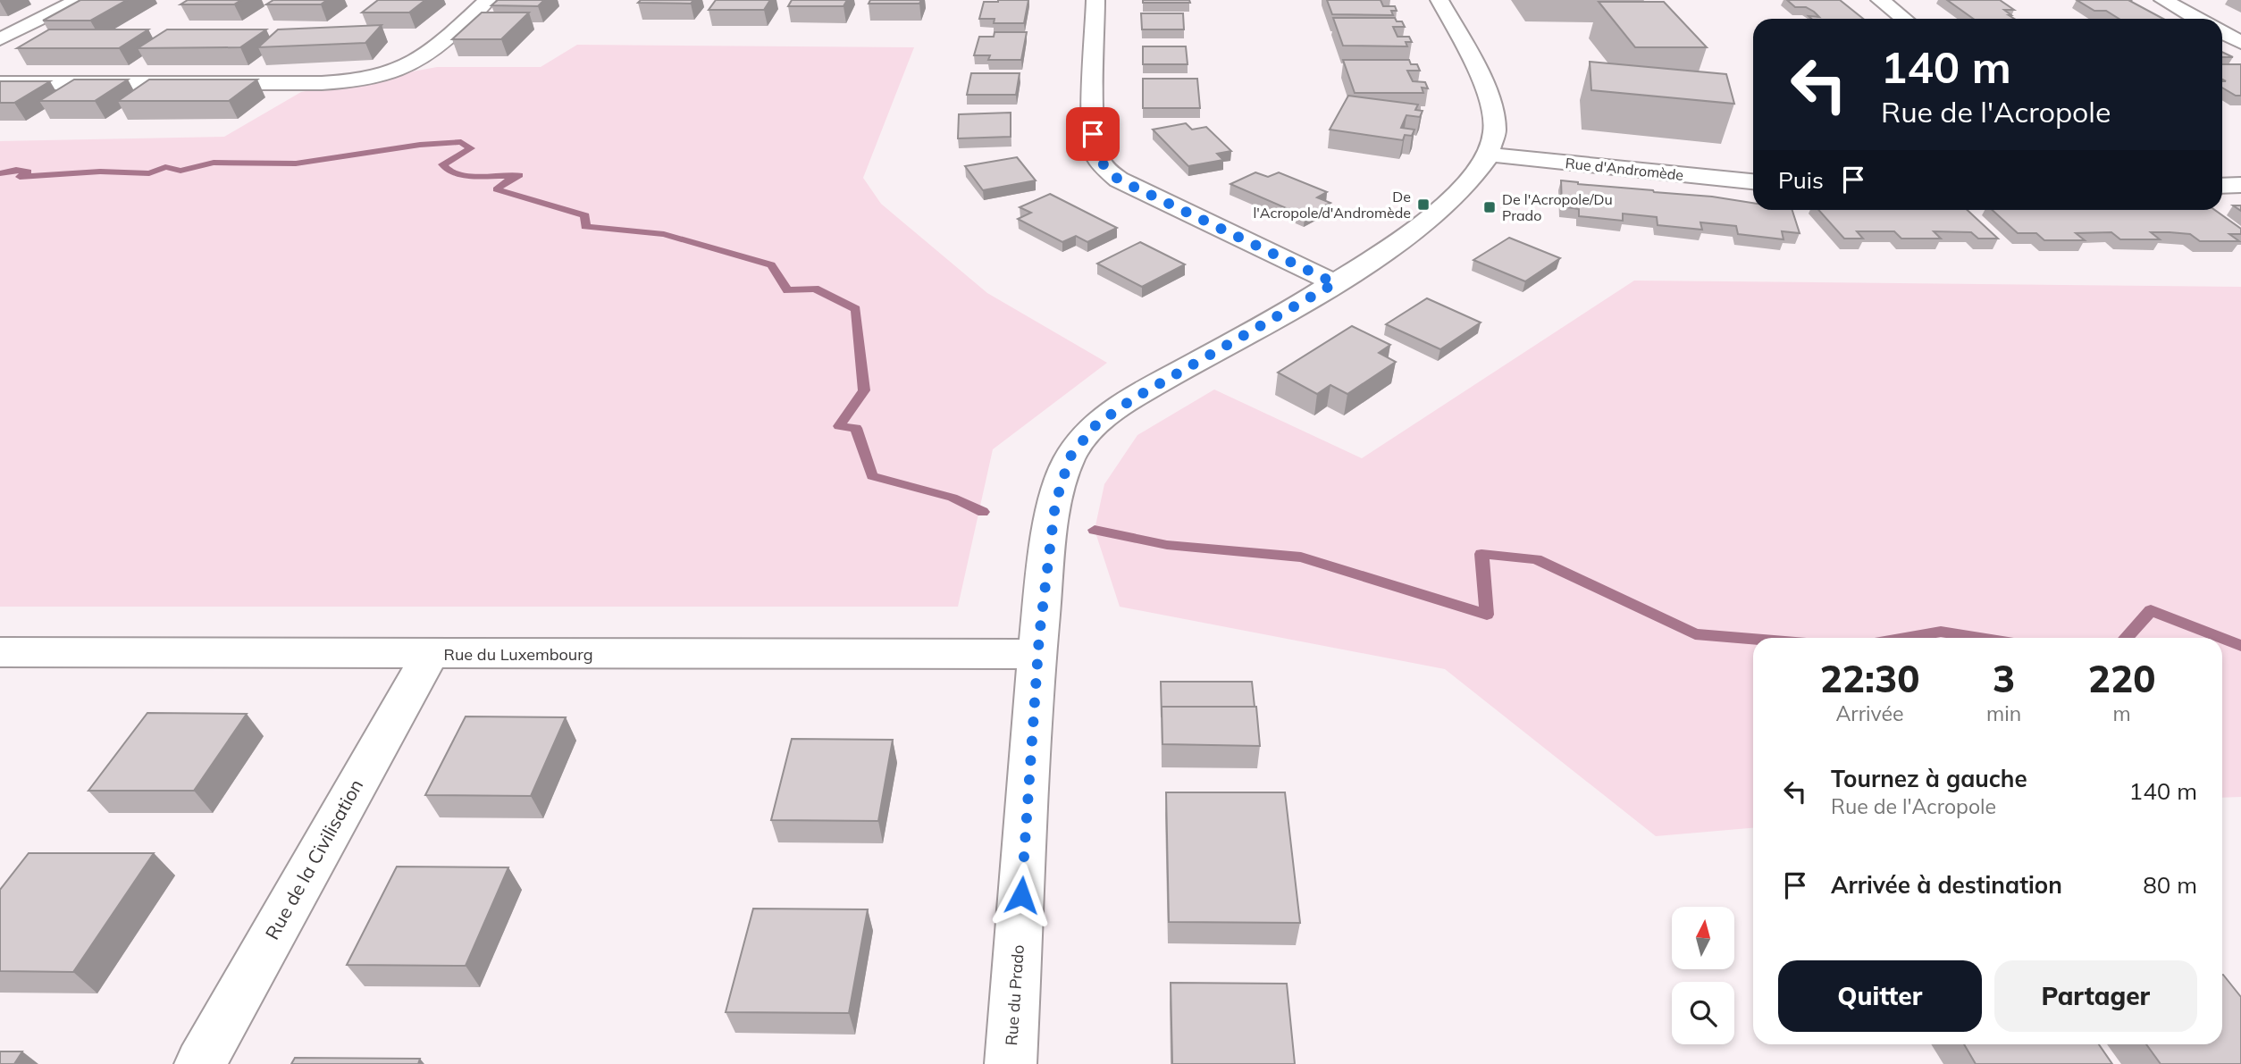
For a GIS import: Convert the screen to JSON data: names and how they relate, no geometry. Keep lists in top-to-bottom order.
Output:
{
  "streets": {
    "street": [
      "Rue d'Andromède",
      "Rue du Luxembourg",
      "Rue de la Civilisation",
      "Rue du Prado"
    ]
  },
  "crossings": [
    ["Rue d'Andromède", "Rue du Prado"],
    ["Rue du Luxembourg", "Rue de la Civilisation"],
    ["Rue du Luxembourg", "Rue du Prado"]
  ],
  "places": {
    "transit": ["De l'Acropole/d'Andromède", "De l'Acropole/Du Prado"]
  },
  "north": "top",
  "page": {
    "turn": ["140 m", "Rue de l'Acropole"],
    "then": "Puis",
    "eta": [
      "22:30",
      "Arrivée",
      "3",
      "min",
      "220",
      "m"
    ],
    "list": [
      {
        "name": "Tournez à gauche",
        "note": "Rue de l'Acropole",
        "value": "140 m"
      },
      {
        "name": "Arrivée à destination",
        "value": "80 m"
      }
    ],
    "buttons": ["Quitter", "Partager"]
  }
}
